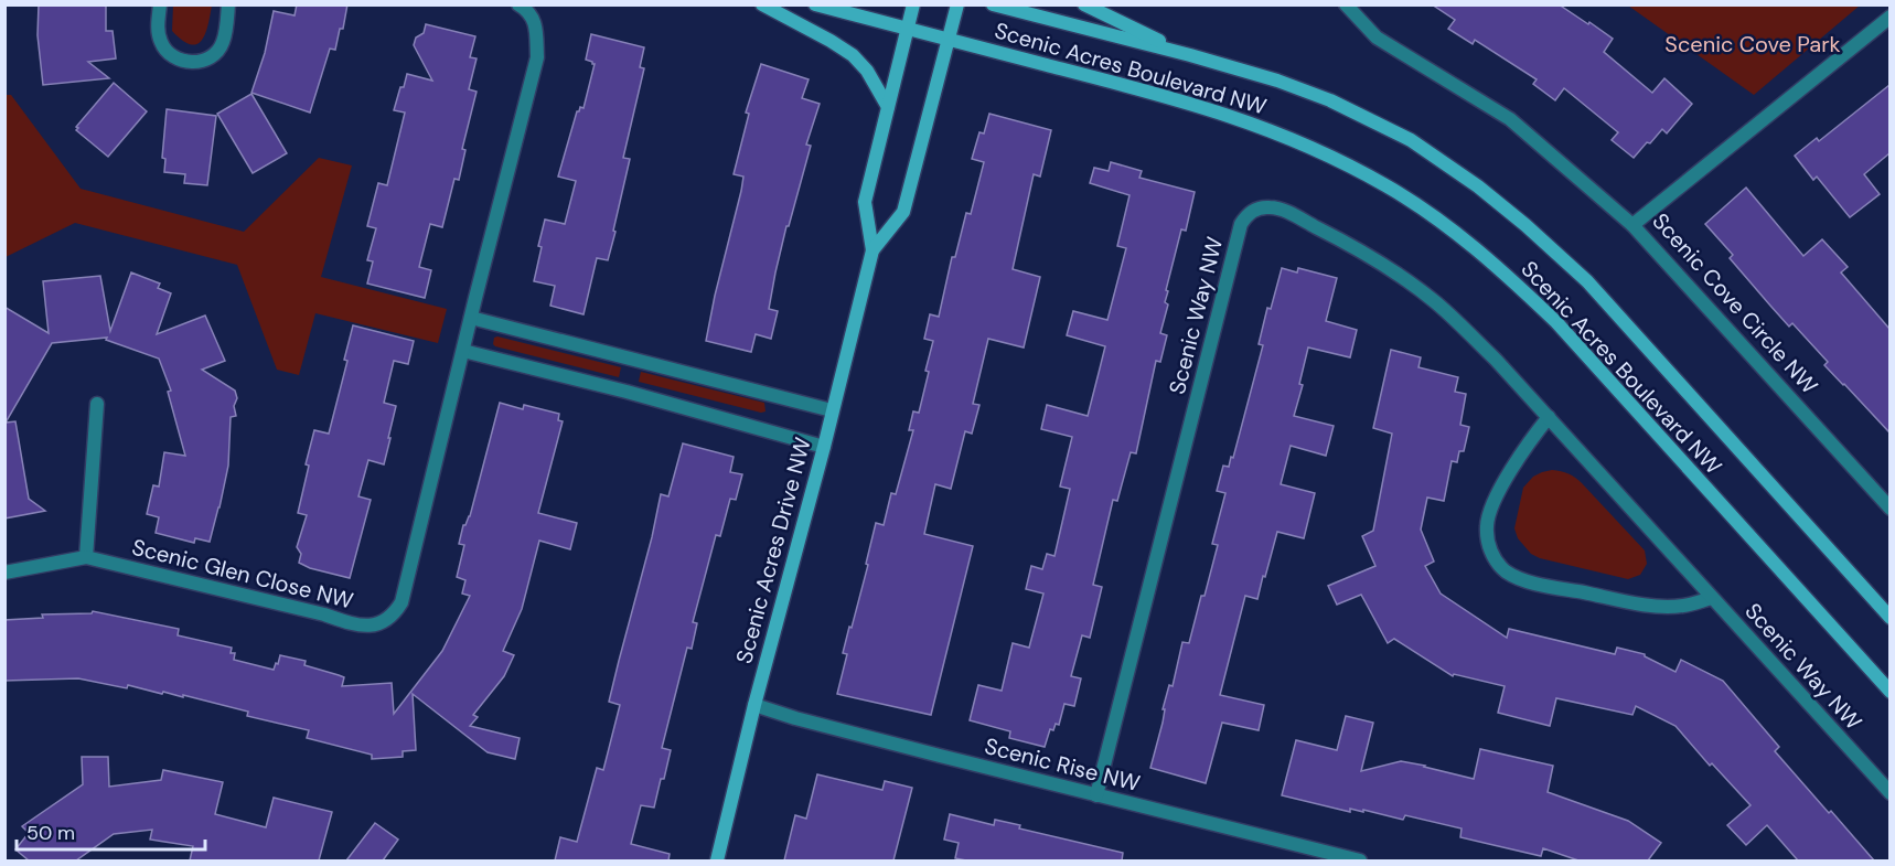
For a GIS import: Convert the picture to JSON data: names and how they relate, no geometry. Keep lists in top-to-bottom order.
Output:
{
  "streets": {
    "street": [
      "Scenic Acres Boulevard NW",
      "Scenic Cove Circle NW",
      "Scenic Way NW",
      "Scenic Acres Drive NW",
      "Scenic Glen Close NW",
      "Scenic Rise NW"
    ]
  },
  "crossings": [
    ["Scenic Acres Boulevard NW", "Scenic Acres Drive NW"],
    ["Scenic Way NW", "Scenic Rise NW"],
    ["Scenic Acres Drive NW", "Scenic Rise NW"]
  ],
  "parks": ["Scenic Cove Park"],
  "scale_bar": "50 m"
}
